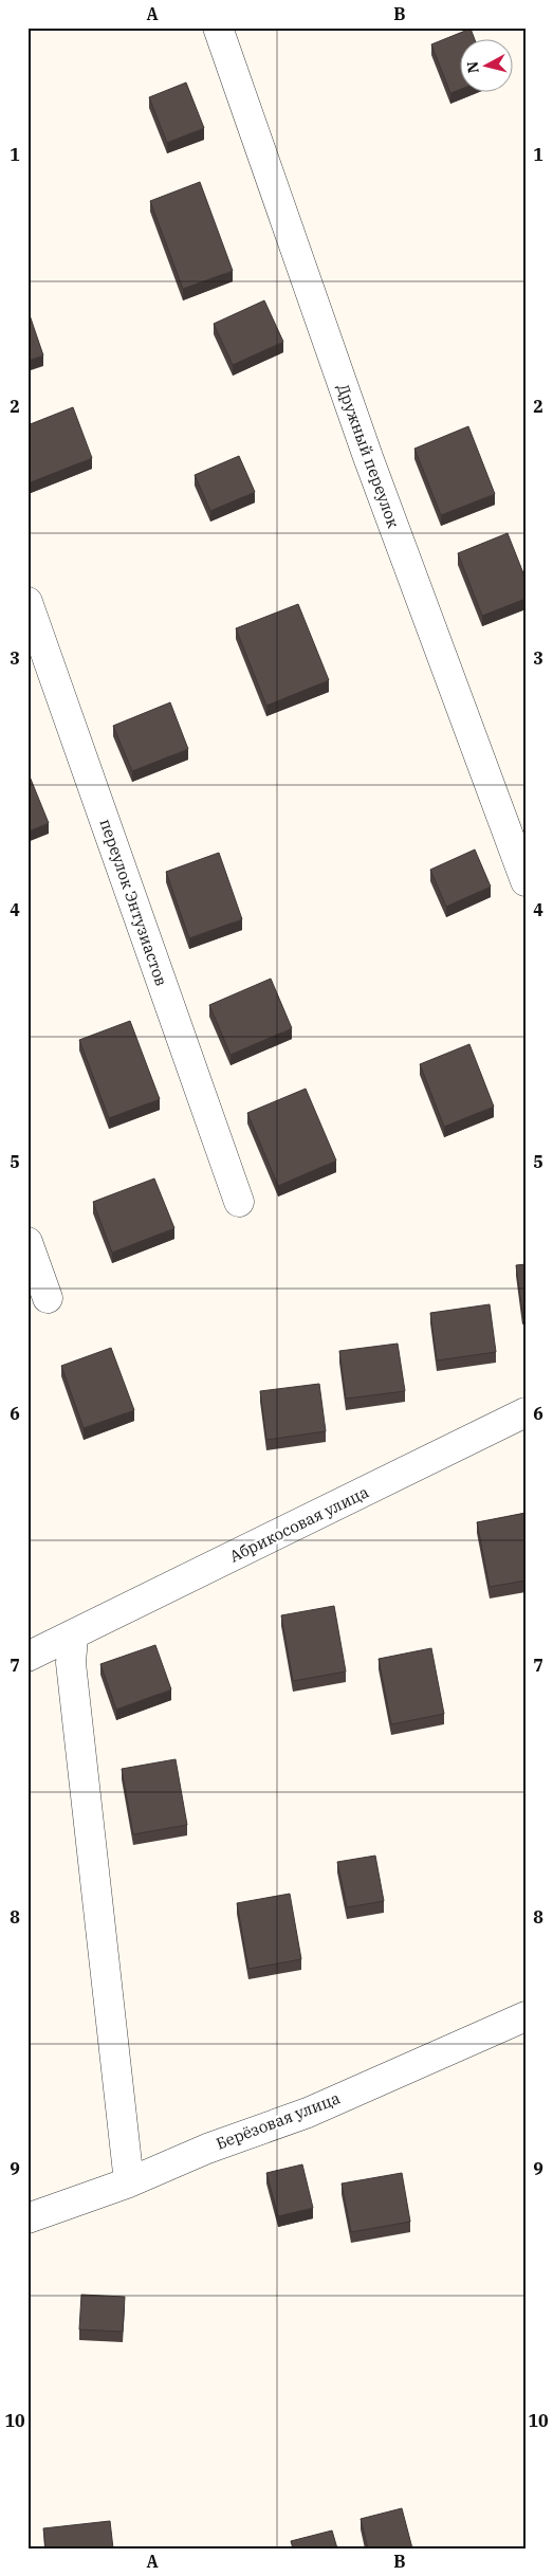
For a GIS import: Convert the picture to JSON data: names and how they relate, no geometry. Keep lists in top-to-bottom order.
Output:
{
  "streets": {
    "street": [
      "Дружный переулок",
      "переулок Энтузиастов",
      "Абрикосовая улица",
      "Берёзовая улица"
    ]
  },
  "north": "left",
  "grid": {
    "columns": ["A", "B"],
    "rows": [
      "1",
      "2",
      "3",
      "4",
      "5",
      "6",
      "7",
      "8",
      "9",
      "10"
    ]
  }
}
